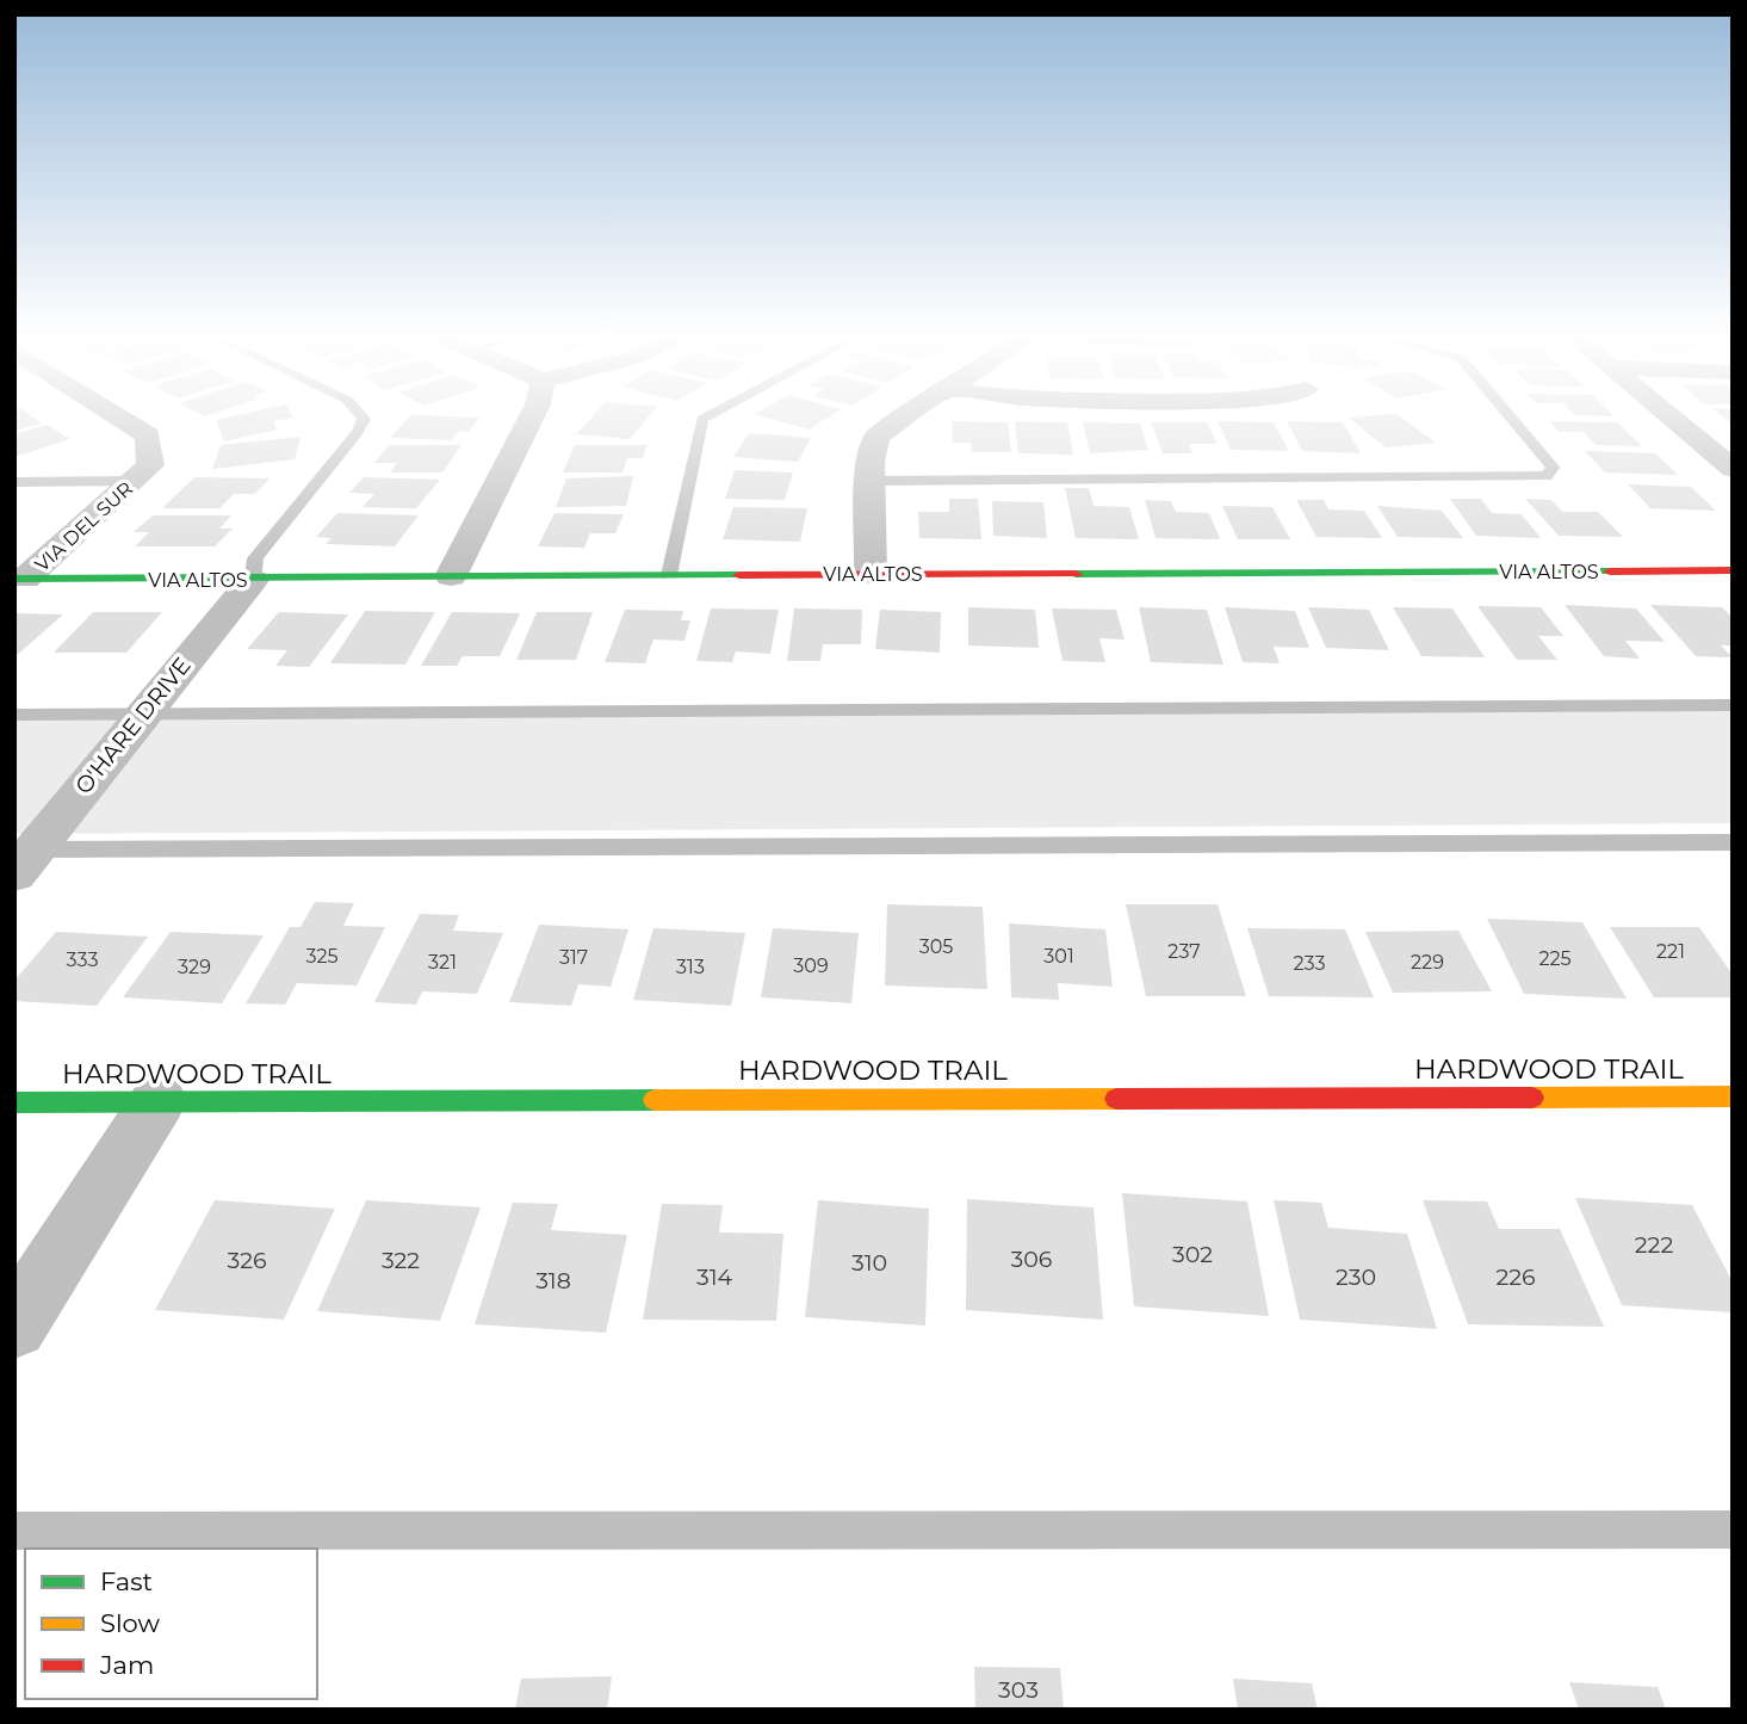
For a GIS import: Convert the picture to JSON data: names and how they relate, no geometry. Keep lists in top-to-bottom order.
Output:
{
  "streets": {
    "street": [
      "VIA DEL SUR",
      "VIA ALTOS",
      "O'HARE DRIVE",
      "HARDWOOD TRAIL"
    ]
  },
  "crossings": [
    ["VIA DEL SUR", "VIA ALTOS"],
    ["VIA ALTOS", "O'HARE DRIVE"]
  ],
  "house_numbers": [
    "305",
    "237",
    "221",
    "325",
    "301",
    "317",
    "225",
    "333",
    "321",
    "229",
    "233",
    "309",
    "329",
    "313",
    "222",
    "302",
    "306",
    "326",
    "322",
    "310",
    "314",
    "230",
    "226",
    "318",
    "303"
  ],
  "legend": ["Fast", "Slow", "Jam"]
}
